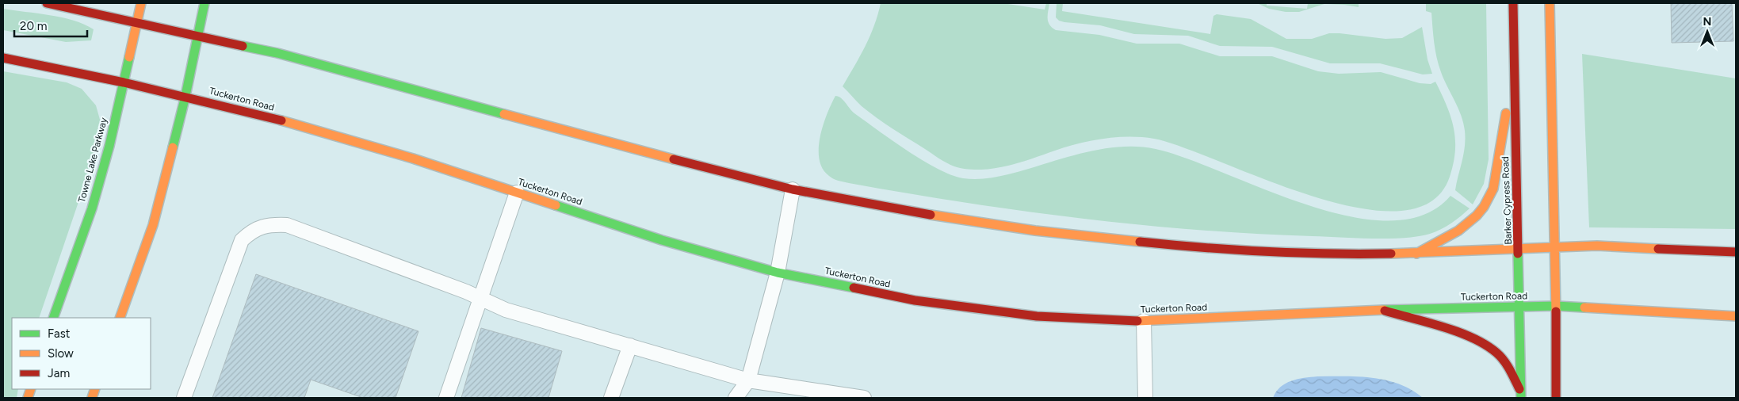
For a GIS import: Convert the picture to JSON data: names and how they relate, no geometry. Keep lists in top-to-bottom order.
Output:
{
  "streets": {
    "main road": ["Tuckerton Road", "Towne Lake Parkway", "Barker Cypress Road"]
  },
  "crossings": [
    ["Tuckerton Road", "Towne Lake Parkway"],
    ["Tuckerton Road", "Barker Cypress Road"]
  ],
  "legend": ["Fast", "Slow", "Jam"],
  "scale_bar": "20 m",
  "north": "top"
}
